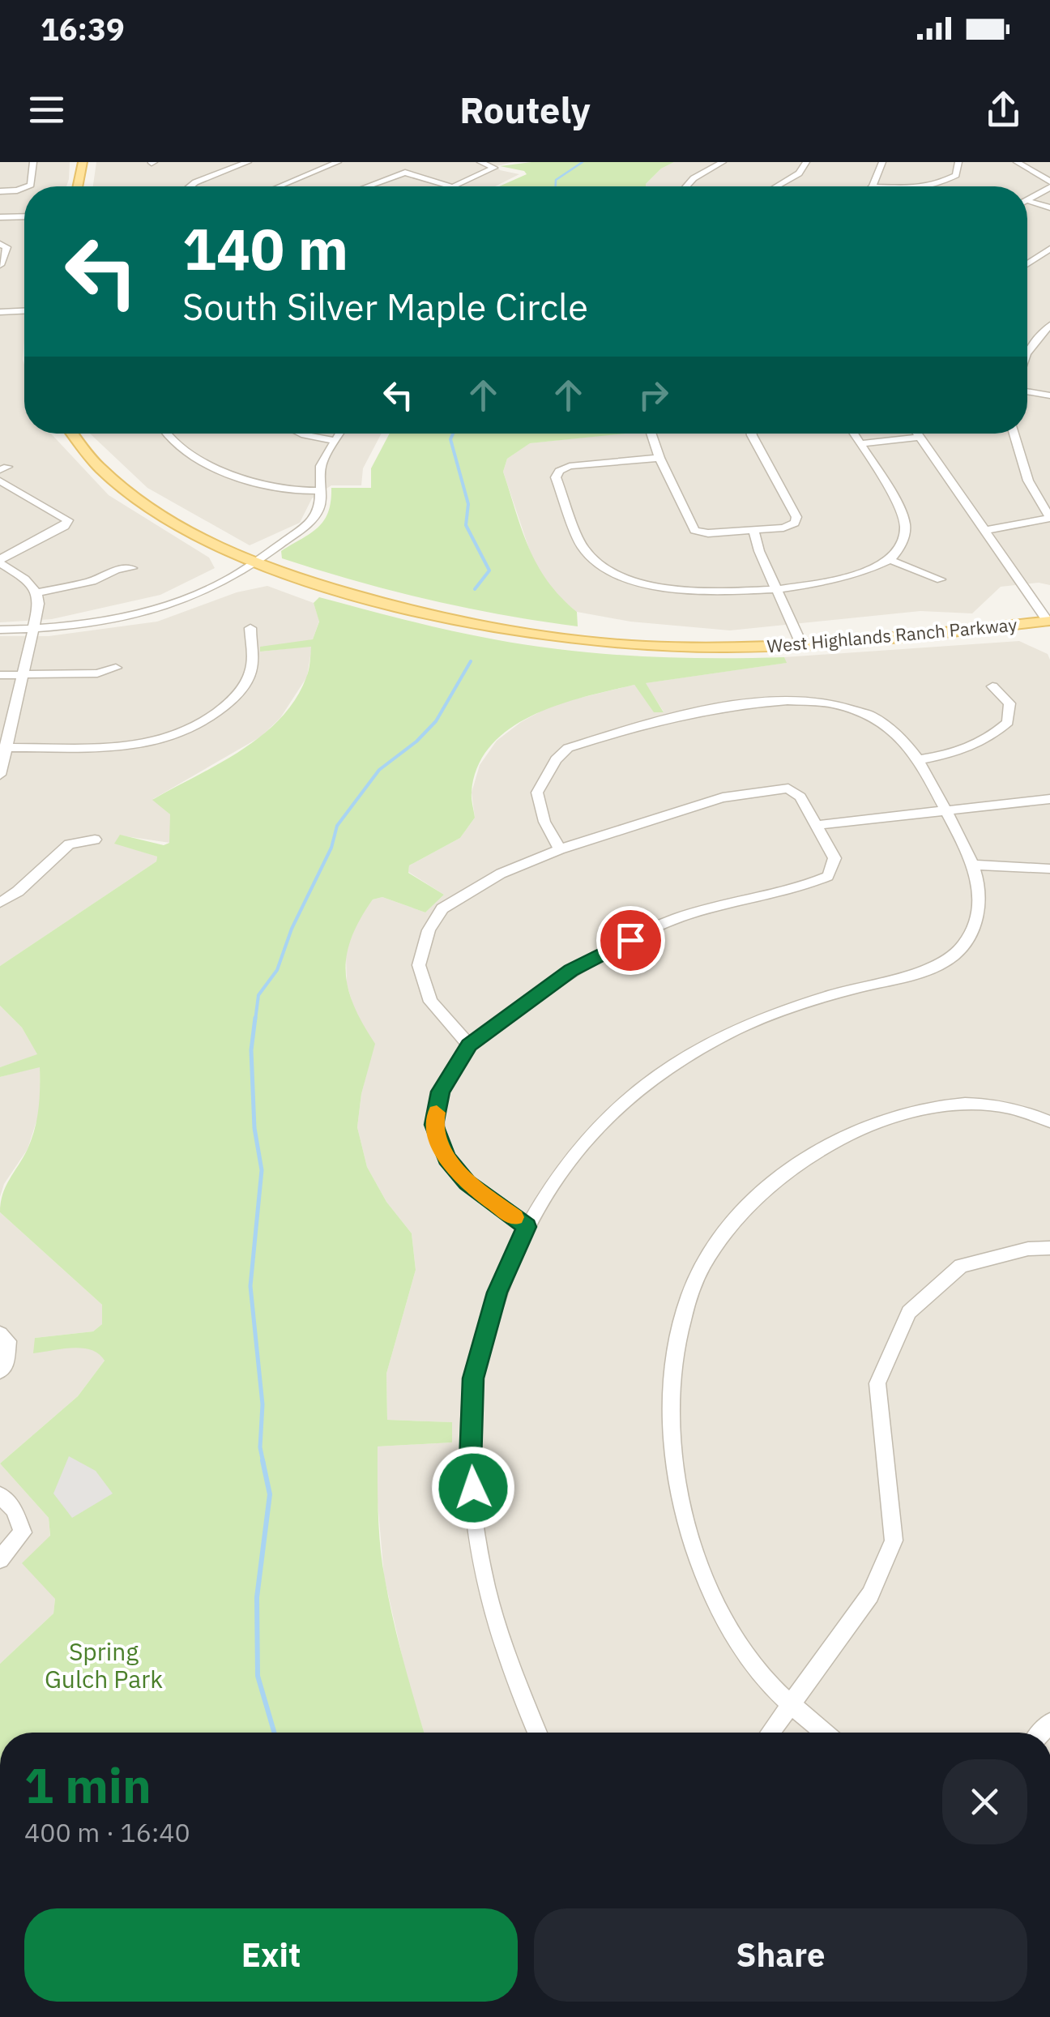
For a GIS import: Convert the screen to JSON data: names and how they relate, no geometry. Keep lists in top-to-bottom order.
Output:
{
  "streets": {
    "main road": ["West Highlands Ranch Parkway"]
  },
  "parks": ["Spring Gulch Park"],
  "page": {
    "status": "16:39",
    "header": "Routely",
    "turn": ["140 m", "South Silver Maple Circle"],
    "heading": ["1 min", "400 m · 16:40"],
    "buttons": ["Exit", "Share"]
  }
}
